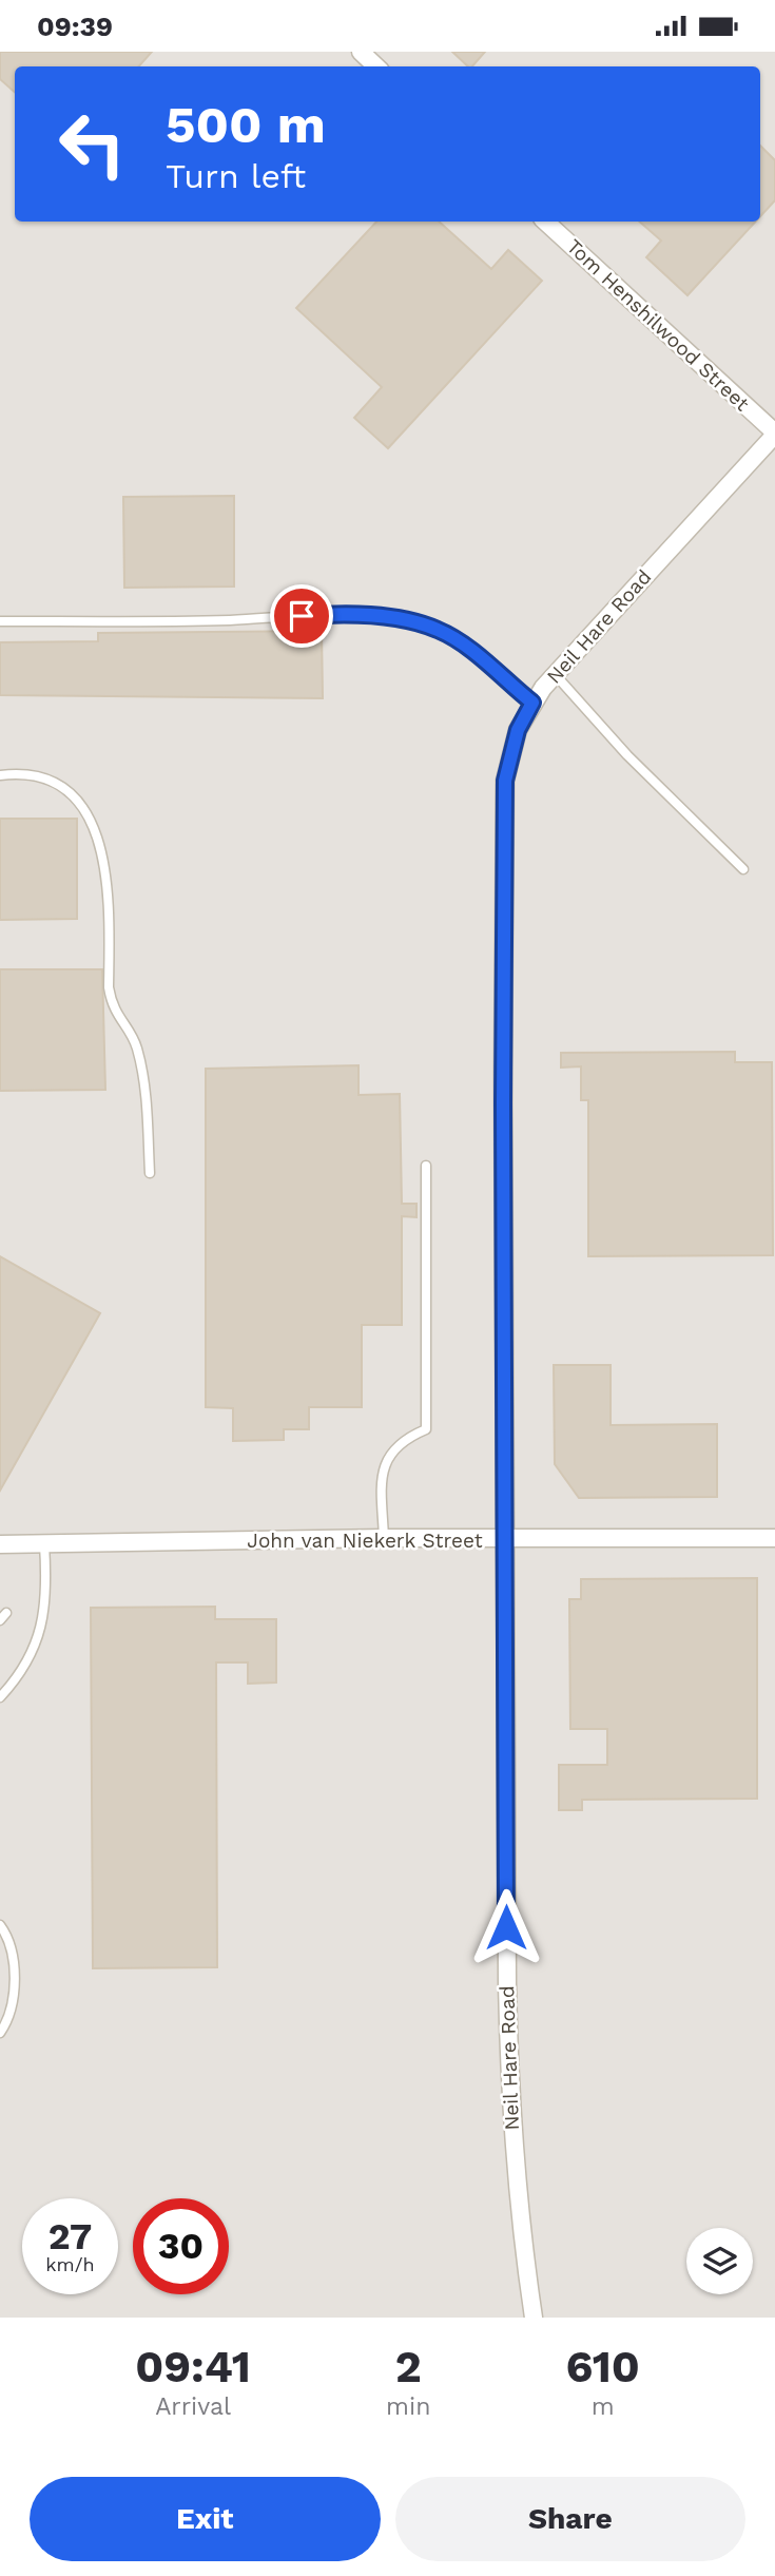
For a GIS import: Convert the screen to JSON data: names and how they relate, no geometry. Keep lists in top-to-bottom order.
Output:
{
  "streets": {
    "street": ["Tom Henshilwood Street", "Neil Hare Road", "John van Niekerk Street"]
  },
  "crossings": [
    ["Tom Henshilwood Street", "Neil Hare Road"],
    ["Neil Hare Road", "John van Niekerk Street"]
  ],
  "page": {
    "status": "09:39",
    "turn": ["500 m", "Turn left"],
    "speed": "27 km/h",
    "limit": "30",
    "eta": [
      "09:41",
      "Arrival",
      "2",
      "min",
      "610",
      "m"
    ],
    "buttons": ["Exit", "Share"]
  }
}
